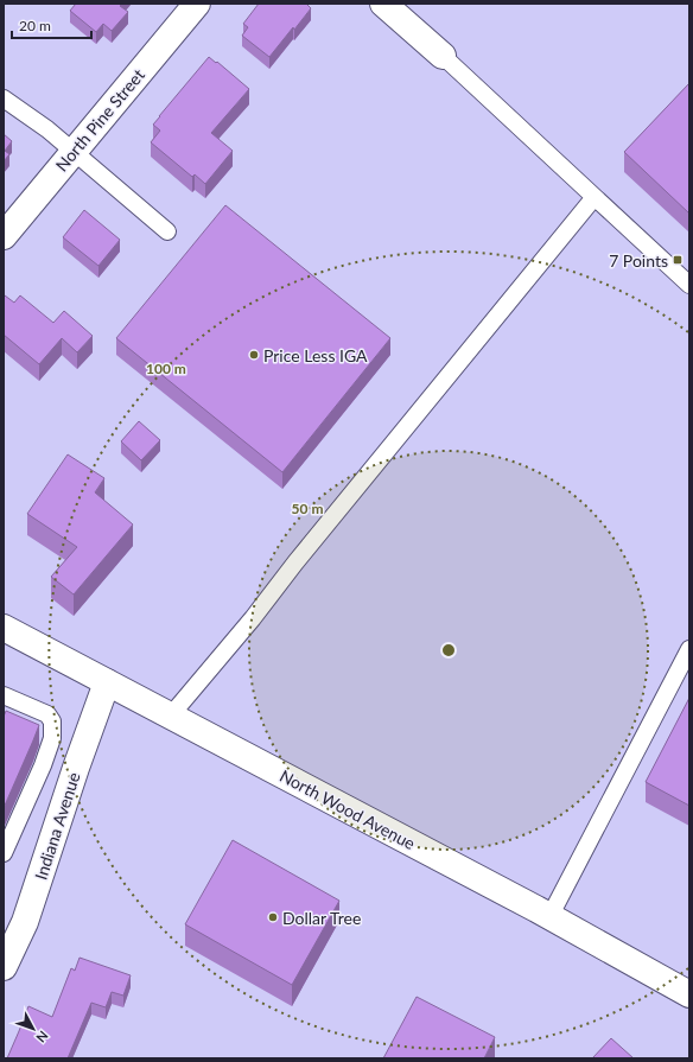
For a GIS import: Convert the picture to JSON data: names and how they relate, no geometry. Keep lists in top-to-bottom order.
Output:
{
  "streets": {
    "main road": ["North Pine Street", "North Wood Avenue", "Indiana Avenue"]
  },
  "crossings": [
    ["North Wood Avenue", "Indiana Avenue"]
  ],
  "places": {
    "transit": ["7 Points"],
    "other": ["Price Less IGA", "Dollar Tree"]
  },
  "scale_bar": "20 m",
  "north": "bottom right",
  "rings": ["100 m", "50 m"]
}
